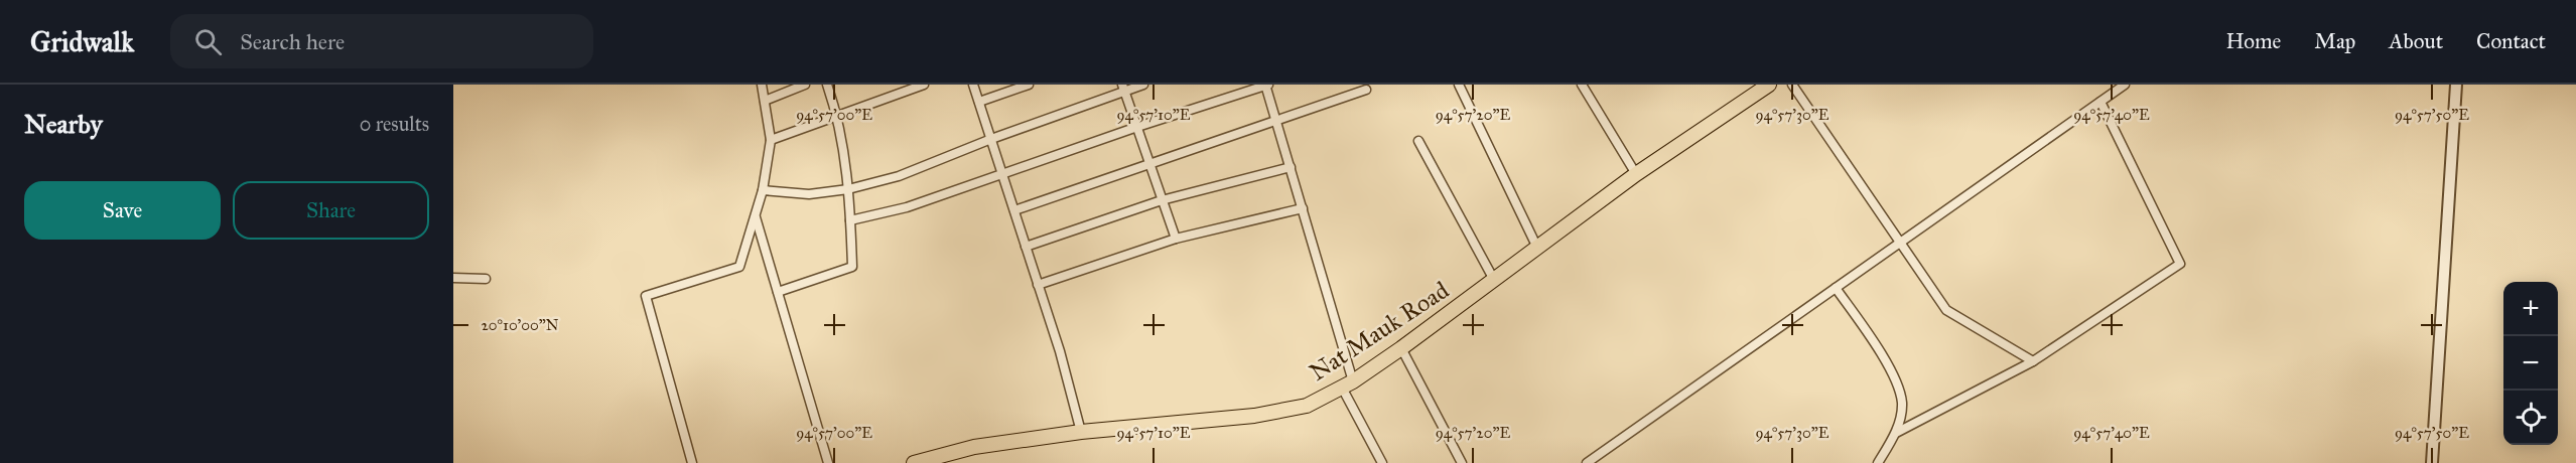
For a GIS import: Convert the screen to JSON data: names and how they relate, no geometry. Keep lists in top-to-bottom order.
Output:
{
  "streets": {
    "highway": ["Nat Mauk Road"]
  },
  "page": {
    "header": "Gridwalk",
    "search": "Search here",
    "nav": [
      "Home",
      "Map",
      "About",
      "Contact"
    ],
    "heading": ["Nearby", "0 results"],
    "buttons": ["Save", "Share"],
    "map_buttons": ["+", "−"]
  },
  "coordinates": [
    "94°57'00\"E",
    "94°57'10\"E",
    "94°57'20\"E",
    "94°57'30\"E",
    "94°57'40\"E",
    "94°57'50\"E",
    "20°10'00\"N"
  ]
}
